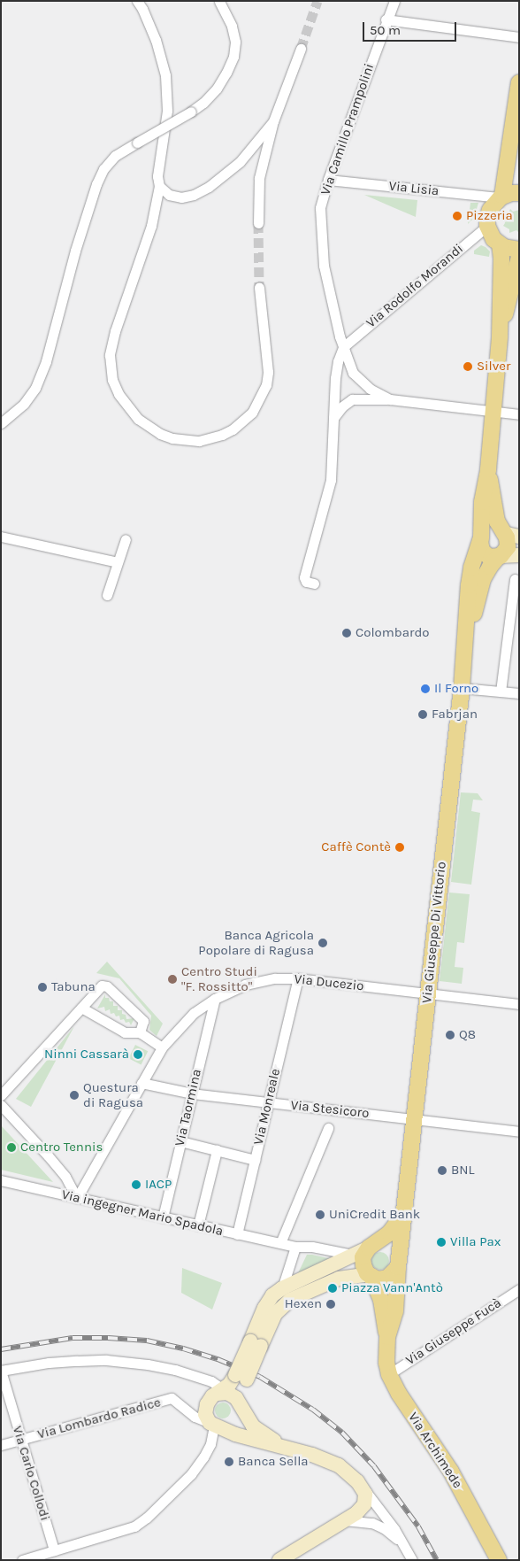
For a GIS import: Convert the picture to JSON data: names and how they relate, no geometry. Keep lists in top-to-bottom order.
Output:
{
  "streets": {
    "main road": ["Via Giuseppe Di Vittorio", "Via Archimede"],
    "street": [
      "Via Camillo Prampolini",
      "Via Lisia",
      "Via Rodolfo Morandi",
      "Via Ducezio",
      "Via Monreale",
      "Via Taormina",
      "Via Stesicoro",
      "Via ingegner Mario Spadola",
      "Via Giuseppe Fucà",
      "Via Lombardo Radice",
      "Via Carlo Collodi"
    ]
  },
  "crossings": [
    ["Via Camillo Prampolini", "Via Lisia"],
    ["Via Camillo Prampolini", "Via Rodolfo Morandi"],
    ["Via Giuseppe Di Vittorio", "Via Ducezio"],
    ["Via Giuseppe Di Vittorio", "Via Stesicoro"],
    ["Via Giuseppe Di Vittorio", "Via Archimede"],
    ["Via Ducezio", "Via Monreale"],
    ["Via Ducezio", "Via Taormina"],
    ["Via Ducezio", "Via Stesicoro"],
    ["Via Ducezio", "Via ingegner Mario Spadola"],
    ["Via Monreale", "Via Stesicoro"],
    ["Via Monreale", "Via ingegner Mario Spadola"],
    ["Via Taormina", "Via Stesicoro"],
    ["Via Taormina", "Via ingegner Mario Spadola"],
    ["Via Giuseppe Fucà", "Via Archimede"],
    ["Via Lombardo Radice", "Via Carlo Collodi"]
  ],
  "places": [
    "Pizzeria",
    "Silver",
    "Colombardo",
    "Il Forno",
    "Fabrjan",
    "Caffè Contè",
    "Banca Agricola Popolare di Ragusa",
    "Centro Studi \"F. Rossitto\"",
    "Tabuna",
    "Q8",
    "Ninni Cassarà",
    "Questura di Ragusa",
    "Centro Tennis",
    "BNL",
    "IACP",
    "UniCredit Bank",
    "Villa Pax",
    "Piazza Vann'Antò",
    "Hexen",
    "Banca Sella"
  ],
  "scale_bar": "50 m"
}
